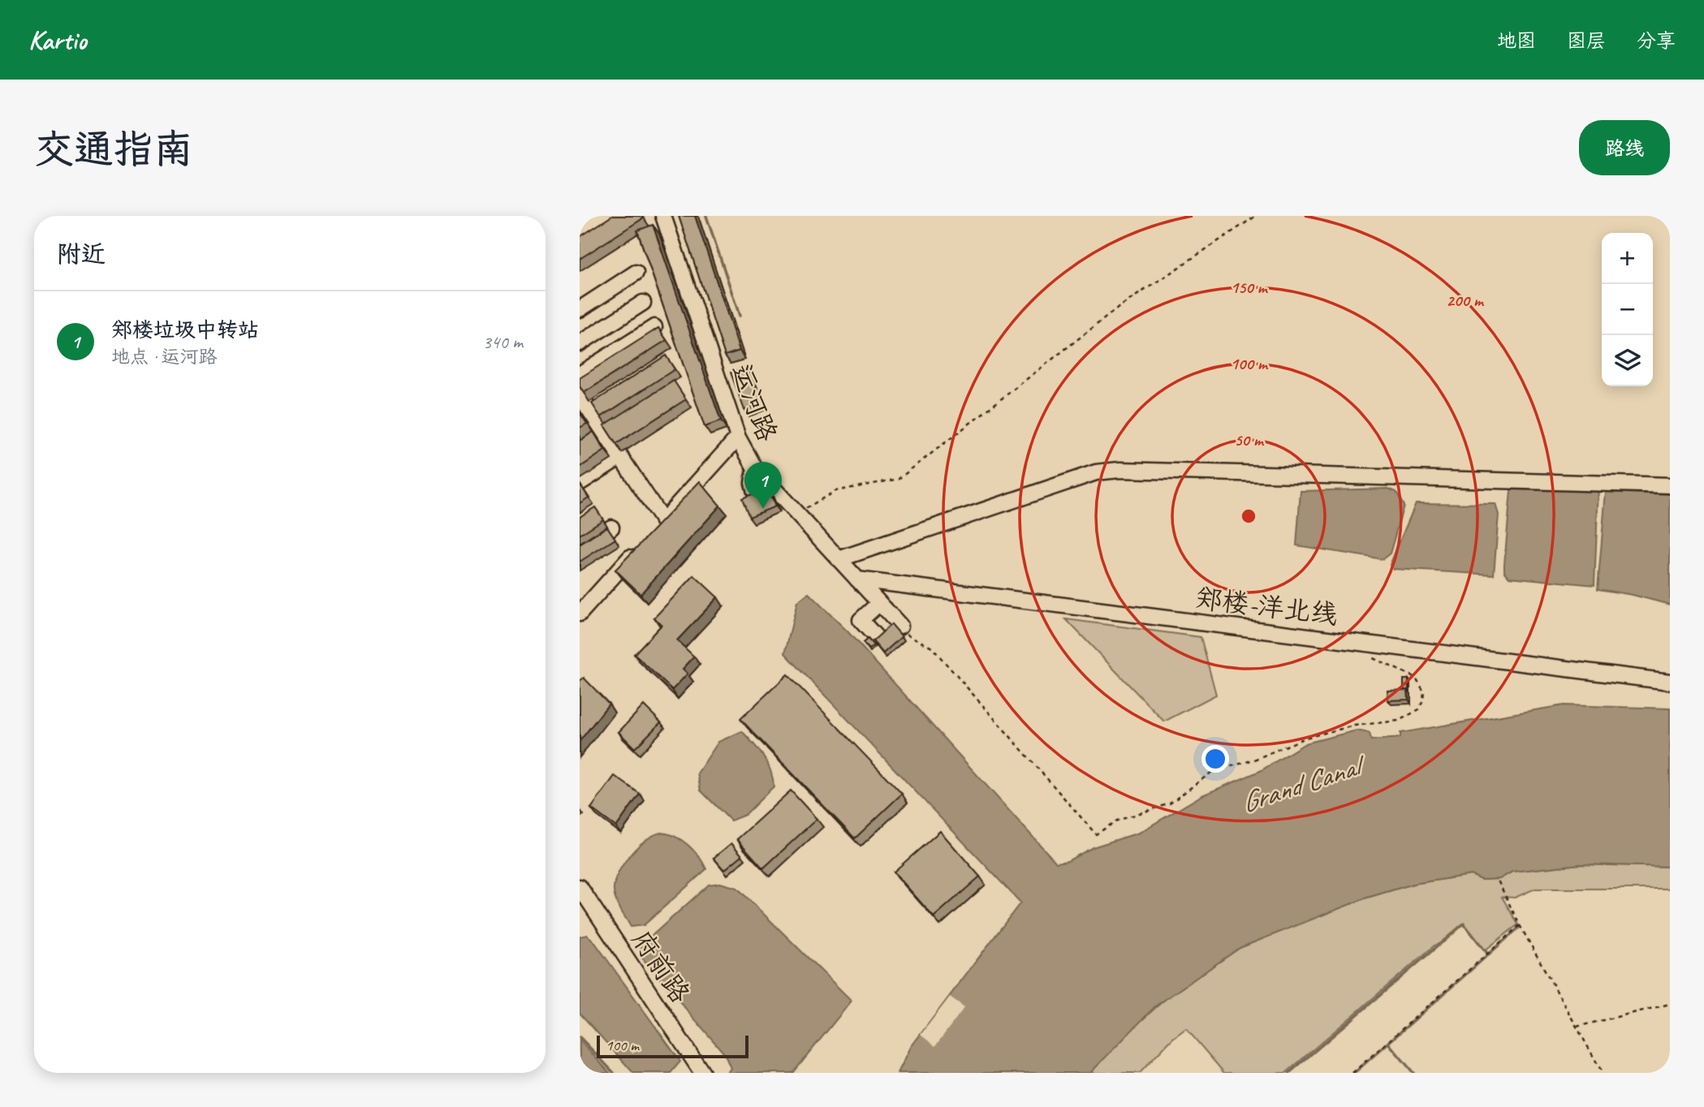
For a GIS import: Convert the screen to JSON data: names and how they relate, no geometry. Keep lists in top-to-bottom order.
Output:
{
  "streets": {
    "street": ["运河路", "郑楼-洋北线", "府前路"]
  },
  "crossings": [
    ["运河路", "郑楼-洋北线"]
  ],
  "water": ["Grand Canal"],
  "scale_bar": "100 m",
  "page": {
    "header": "Kartio",
    "nav": ["地图", "图层", "分享"],
    "buttons": "路线",
    "title": "交通指南",
    "heading": "附近",
    "map_buttons": ["+", "−"],
    "list": [
      {
        "mark": "1",
        "name": "郑楼垃圾中转站",
        "note": "地点 · 运河路",
        "value": "340 m"
      }
    ],
    "pins": "1",
    "scale": "100 m"
  },
  "rings": [
    "150 m",
    "200 m",
    "100 m",
    "50 m"
  ]
}
